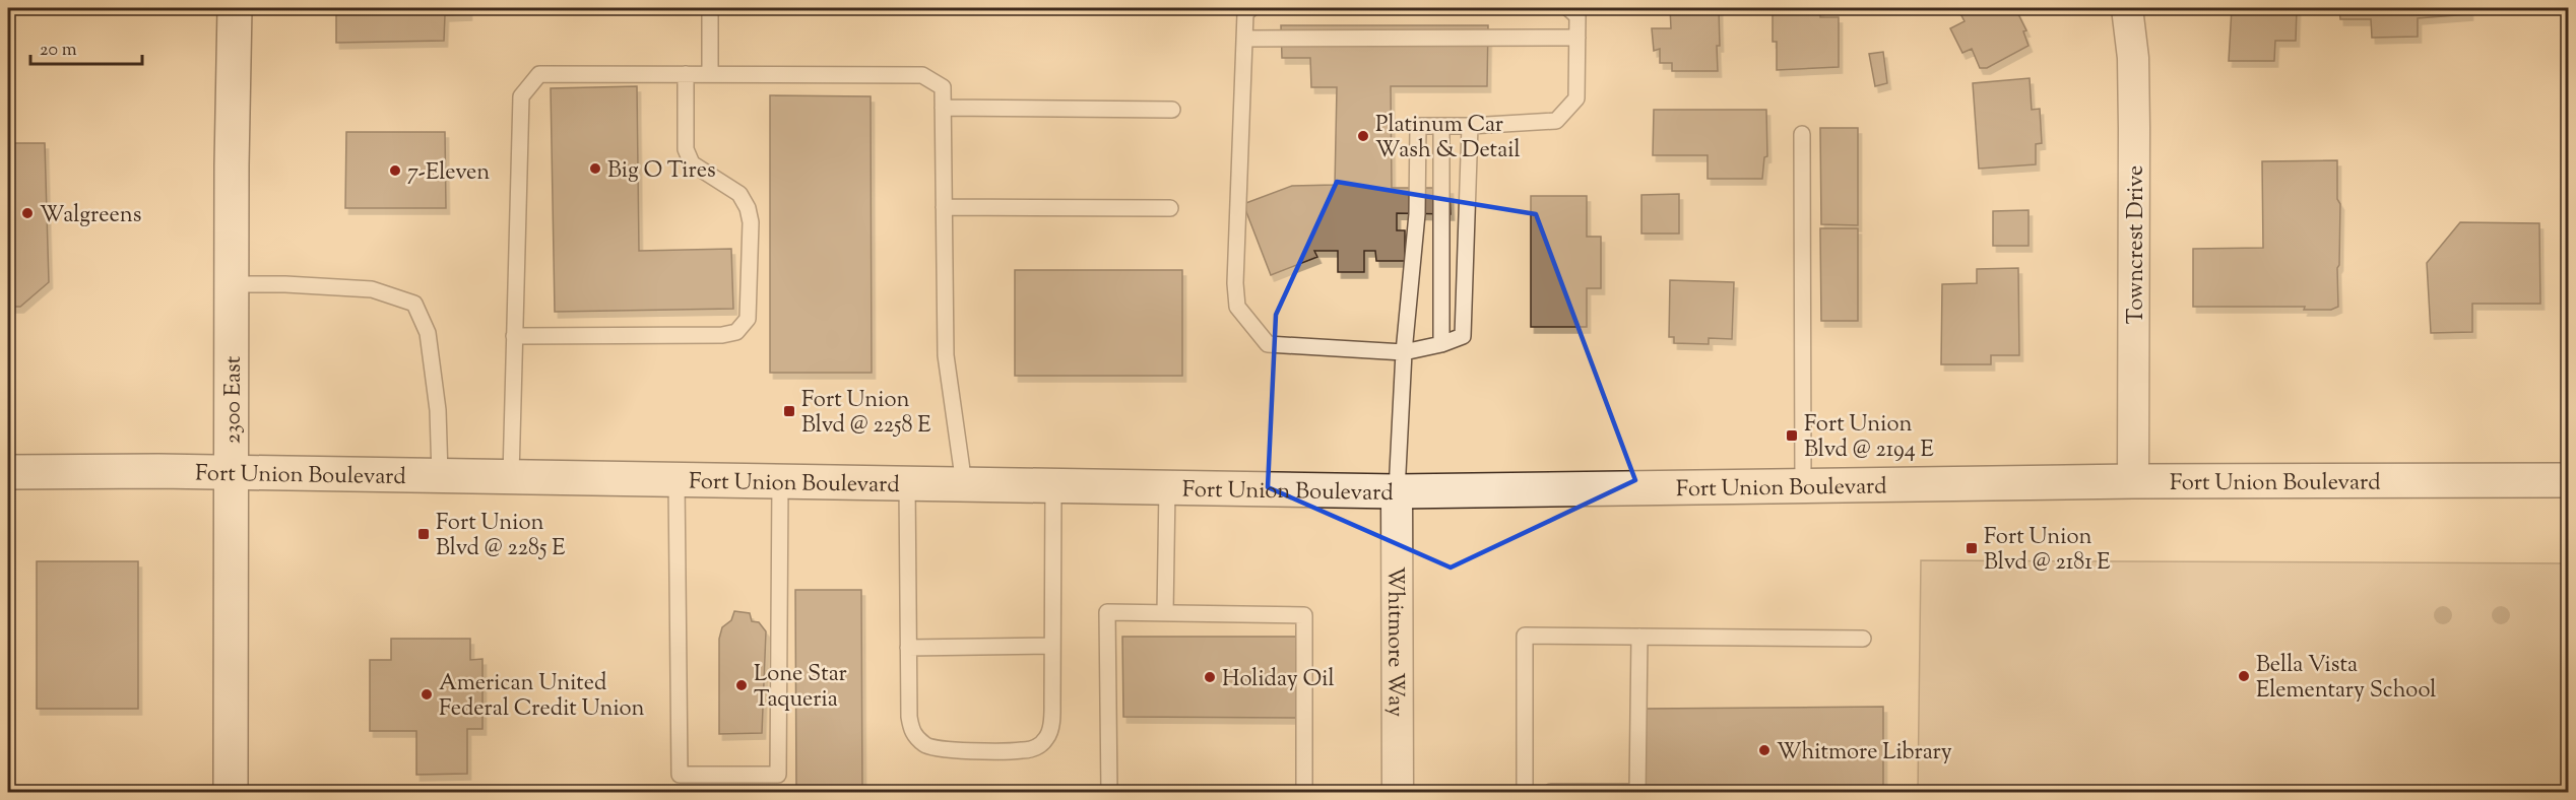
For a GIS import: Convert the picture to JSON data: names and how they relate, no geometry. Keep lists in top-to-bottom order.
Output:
{
  "streets": {
    "main road": ["2300 East", "Fort Union Boulevard"],
    "street": ["Towncrest Drive", "Whitmore Way"]
  },
  "crossings": [
    ["Towncrest Drive", "Fort Union Boulevard"],
    ["2300 East", "Fort Union Boulevard"],
    ["Fort Union Boulevard", "Whitmore Way"]
  ],
  "places": {
    "other": [
      "Platinum Car Wash & Detail",
      "Big O Tires",
      "7-Eleven",
      "Walgreens",
      "Bella Vista Elementary School",
      "Holiday Oil",
      "Lone Star Taqueria",
      "American United Federal Credit Union",
      "Whitmore Library"
    ],
    "transit": [
      "Fort Union Blvd @ 2258 E",
      "Fort Union Blvd @ 2194 E",
      "Fort Union Blvd @ 2285 E",
      "Fort Union Blvd @ 2181 E"
    ]
  },
  "scale_bar": "20 m"
}
